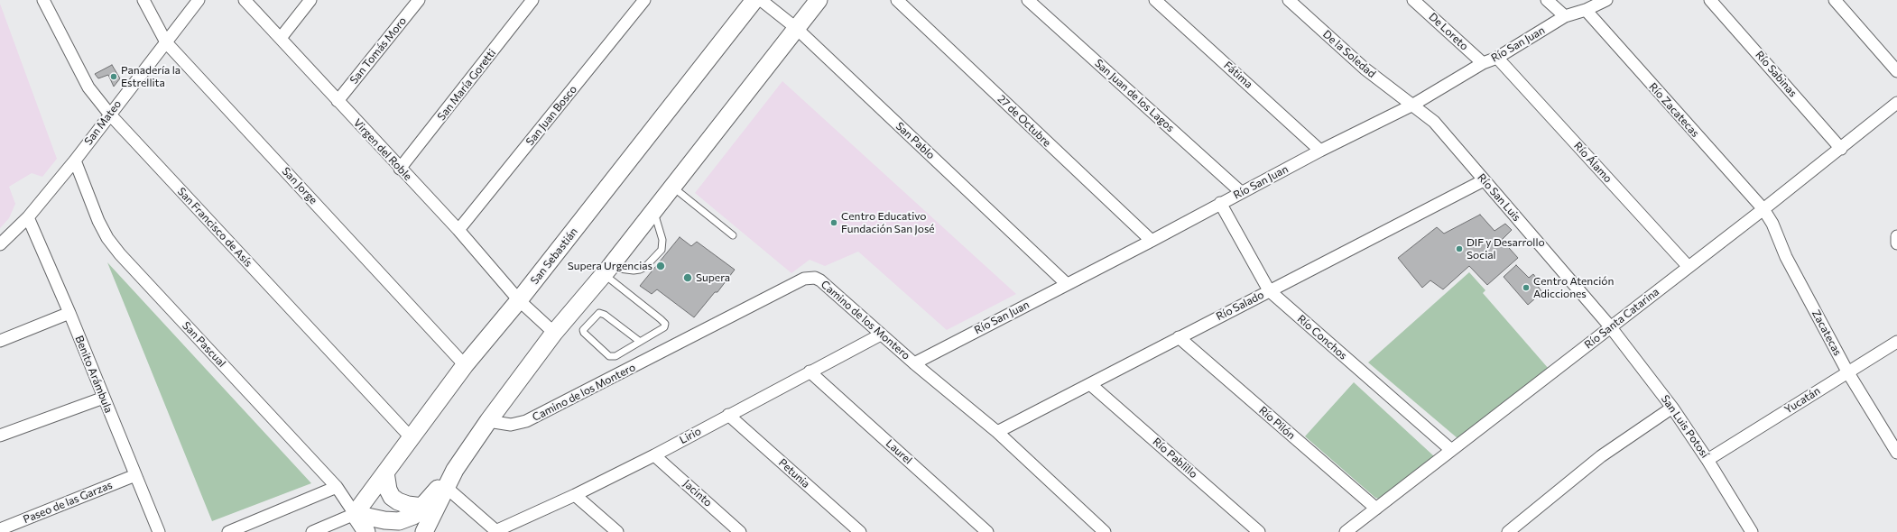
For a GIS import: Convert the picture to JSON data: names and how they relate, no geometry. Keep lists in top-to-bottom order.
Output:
{
  "streets": {
    "main road": ["San Sebastián"],
    "street": [
      "De Loreto",
      "Río San Juan",
      "San Tomás Moro",
      "De la Soledad",
      "Río Sabinas",
      "Fátima",
      "San María Goretti",
      "San Juan de los Lagos",
      "Río Zacatecas",
      "San Juan Bosco",
      "27 de Octubre",
      "San Mateo",
      "San Pablo",
      "Virgen del Roble",
      "Río Álamo",
      "San Jorge",
      "Río San Luis",
      "San Francisco de Asís",
      "Río Salado",
      "Río Santa Catarina",
      "Camino de los Montero",
      "Zacatecas",
      "Río Conchos",
      "San Pascual",
      "Benito Arámbula",
      "Yucatán",
      "Río Pilón",
      "San Luis Potosí",
      "Lirio",
      "Laurel",
      "Río Pablillo",
      "Petunia",
      "Jacinto",
      "Paseo de las Garzas"
    ]
  },
  "crossings": [
    ["De Loreto", "Río San Juan"],
    ["Río San Juan", "De la Soledad"],
    ["Río San Juan", "Fátima"],
    ["Río San Juan", "San Juan de los Lagos"],
    ["Río San Juan", "Río Zacatecas"],
    ["Río San Juan", "27 de Octubre"],
    ["Río San Juan", "San Pablo"],
    ["Río San Juan", "Río Álamo"],
    ["Río San Juan", "Río San Luis"],
    ["Río San Juan", "Camino de los Montero"],
    ["Río San Juan", "Río Conchos"],
    ["San Tomás Moro", "Virgen del Roble"],
    ["De la Soledad", "Río San Luis"],
    ["Río Sabinas", "Río Santa Catarina"],
    ["San María Goretti", "Virgen del Roble"],
    ["Río Zacatecas", "Río Santa Catarina"],
    ["Río Zacatecas", "Zacatecas"],
    ["San Juan Bosco", "Virgen del Roble"],
    ["San Mateo", "San Jorge"],
    ["San Mateo", "San Francisco de Asís"],
    ["San Mateo", "San Pascual"],
    ["San Mateo", "Benito Arámbula"],
    ["Virgen del Roble", "San Sebastián"],
    ["Río Álamo", "Río Santa Catarina"],
    ["San Jorge", "San Sebastián"],
    ["Río San Luis", "Río Salado"],
    ["Río San Luis", "Río Santa Catarina"],
    ["Río San Luis", "San Luis Potosí"],
    ["San Francisco de Asís", "San Sebastián"],
    ["San Sebastián", "San Pascual"],
    ["Río Salado", "Camino de los Montero"],
    ["Río Salado", "Río Conchos"],
    ["Río Salado", "Río Pilón"],
    ["Río Salado", "Río Pablillo"],
    ["Río Santa Catarina", "Zacatecas"],
    ["Río Santa Catarina", "Río Conchos"],
    ["Río Santa Catarina", "Río Pilón"],
    ["Río Santa Catarina", "San Luis Potosí"],
    ["Camino de los Montero", "Lirio"],
    ["Zacatecas", "Yucatán"],
    ["Benito Arámbula", "Paseo de las Garzas"],
    ["Yucatán", "San Luis Potosí"],
    ["Lirio", "Laurel"],
    ["Lirio", "Petunia"],
    ["Lirio", "Jacinto"]
  ],
  "places": [
    "Panadería la Estrellita",
    "Centro Educativo Fundación San José",
    "DIF y Desarrollo Social",
    "Supera Urgencias",
    "Supera",
    "Centro Atención Adicciones"
  ]
}
